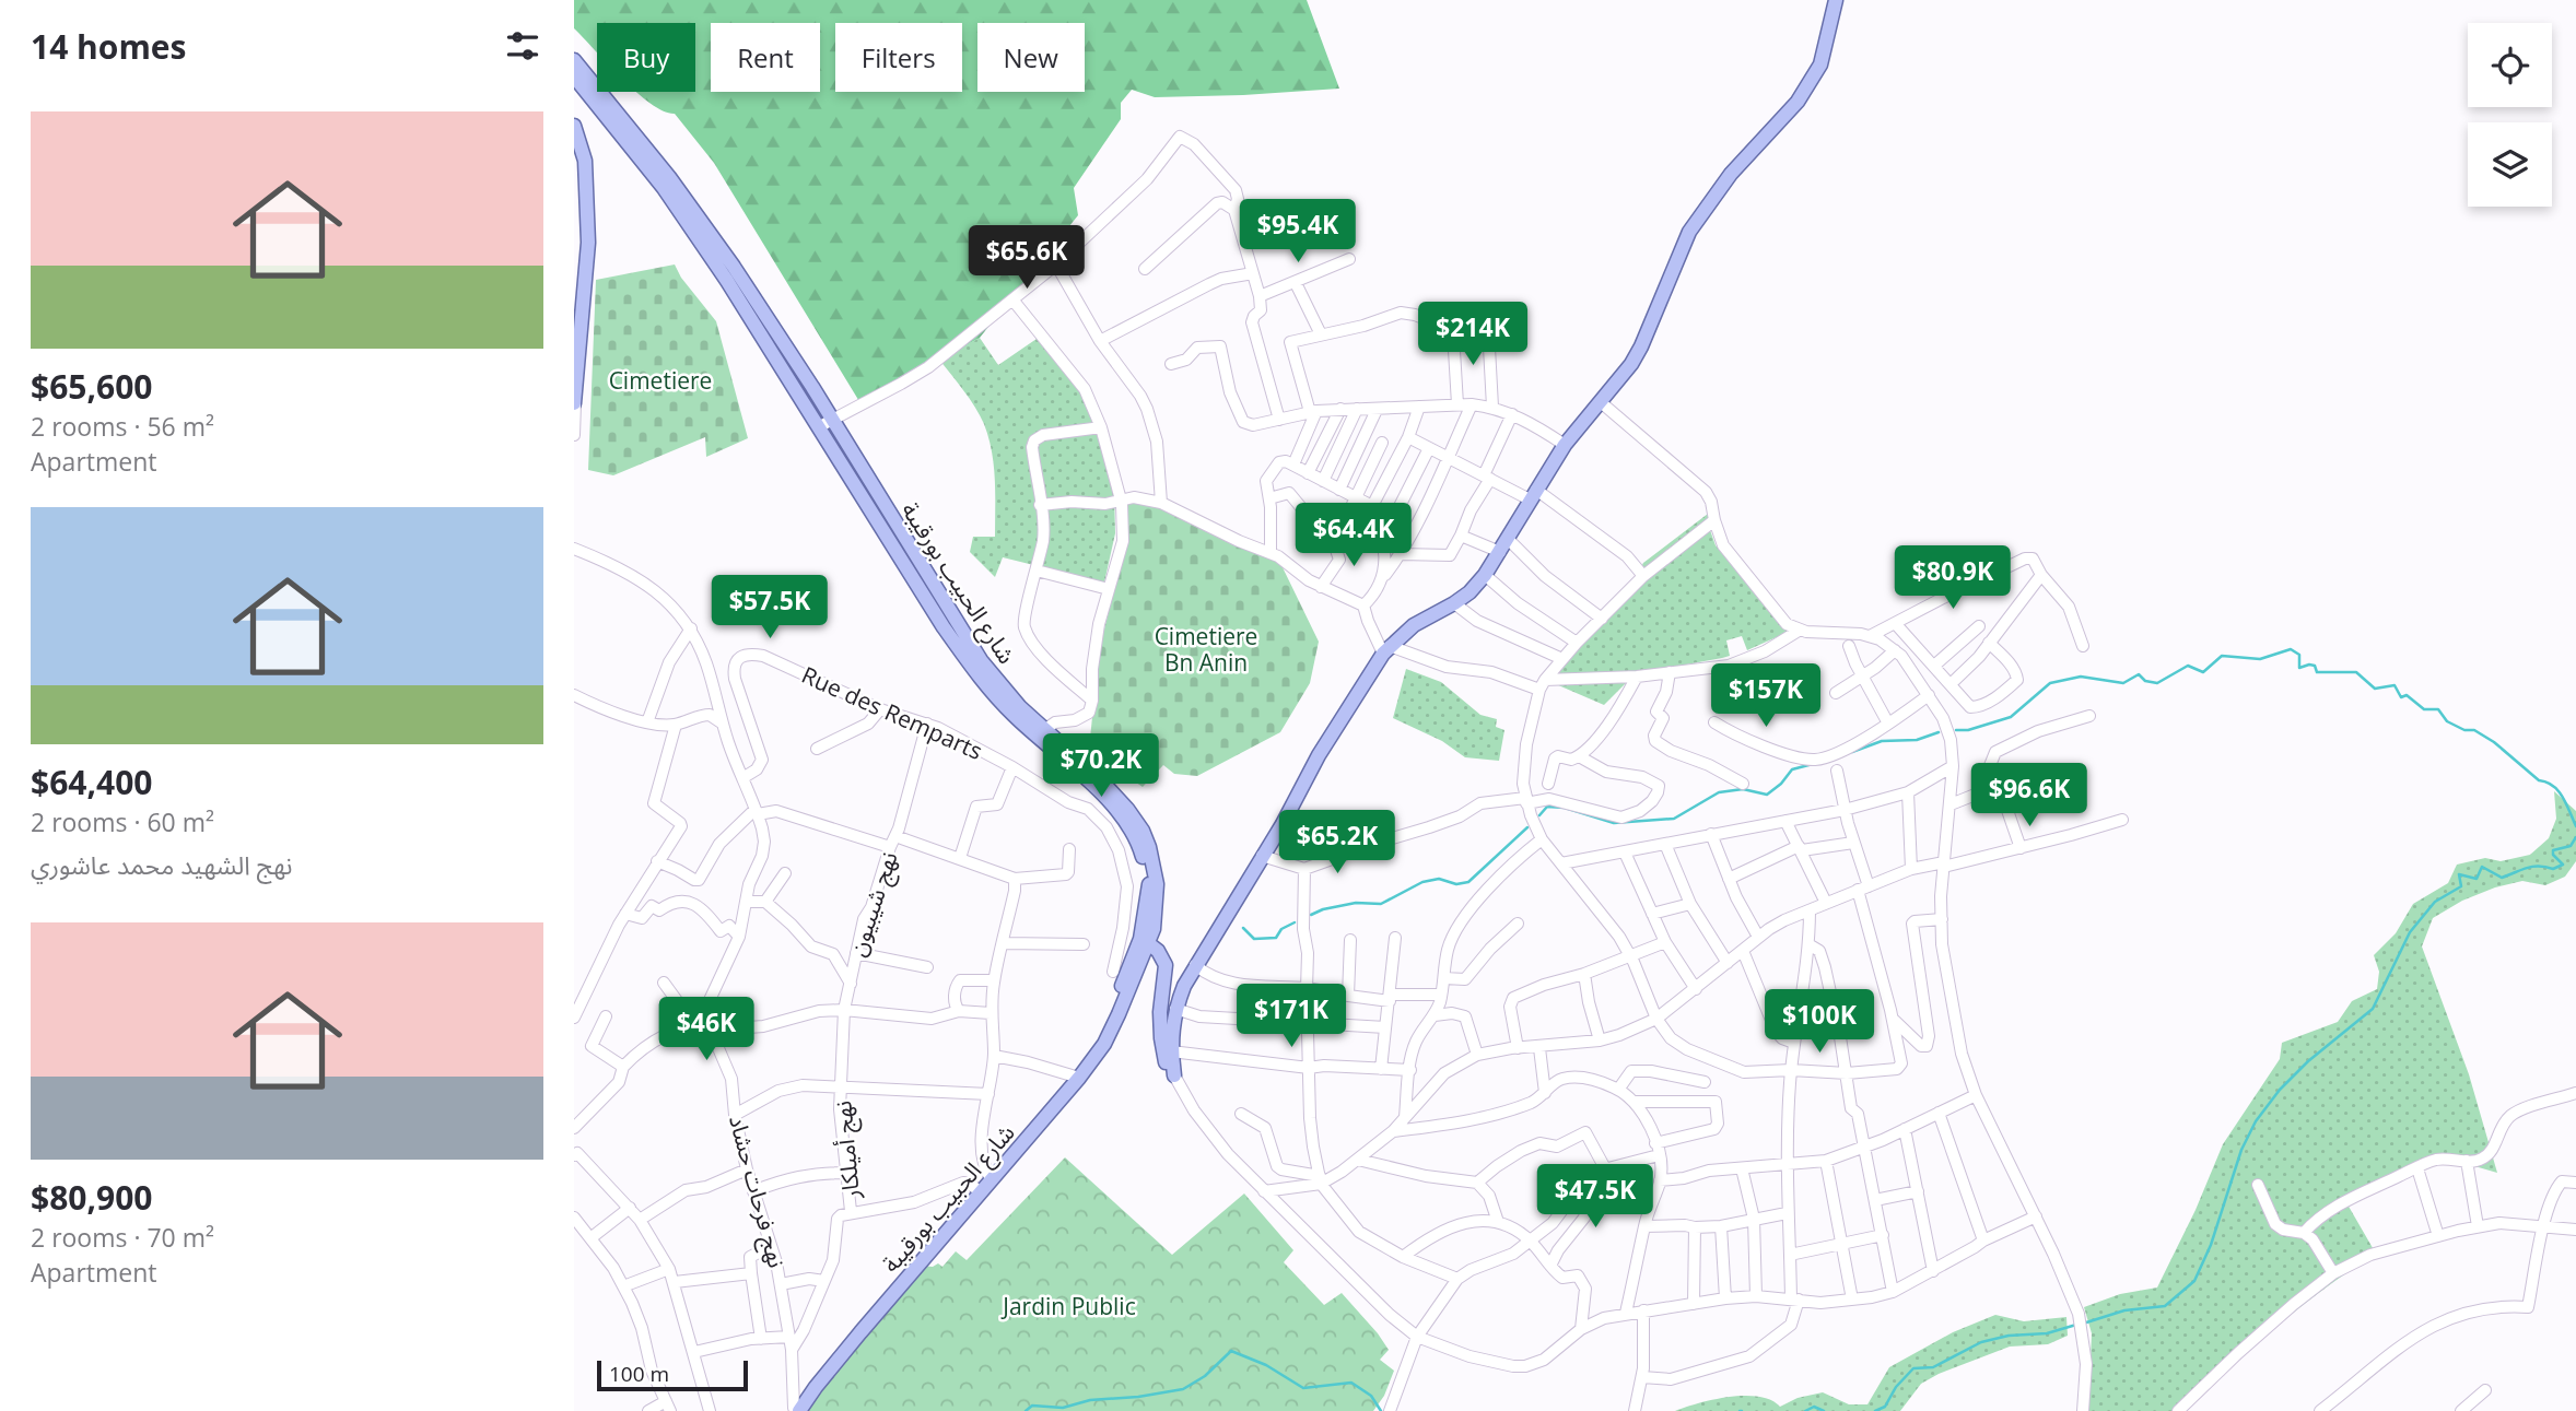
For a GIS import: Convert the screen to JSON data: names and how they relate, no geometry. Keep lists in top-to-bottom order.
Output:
{
  "streets": {
    "main road": ["شارع الحبيب بورقيبة"],
    "street": [
      "Rue des Remparts",
      "نهج شيبيون",
      "نهج أميلكار",
      "نهج فرحات حشاد"
    ]
  },
  "crossings": [
    ["شارع الحبيب بورقيبة", "نهج فرحات حشاد"],
    ["Rue des Remparts", "نهج شيبيون"],
    ["نهج شيبيون", "نهج أميلكار"]
  ],
  "parks": ["Cimetiere", "Cimetiere Bn Anin", "Jardin Public"],
  "scale_bar": "100 m",
  "page": {
    "heading": "14 homes",
    "chip": [
      "Buy",
      "Rent",
      "Filters",
      "New"
    ],
    "list": [
      {
        "name": "$65,600",
        "note": "2 rooms · 56 m² · Apartment"
      },
      {
        "name": "$64,400",
        "note": "2 rooms · 60 m² · نهج الشهيد محمد عاشوري"
      },
      {
        "name": "$80,900",
        "note": "2 rooms · 70 m² · Apartment"
      }
    ],
    "price": [
      "$95.4K",
      "$65.6K",
      "$214K",
      "$64.4K",
      "$80.9K",
      "$57.5K",
      "$157K",
      "$70.2K",
      "$96.6K",
      "$65.2K",
      "$171K",
      "$100K",
      "$46K",
      "$47.5K"
    ],
    "scale": "100 m"
  }
}
